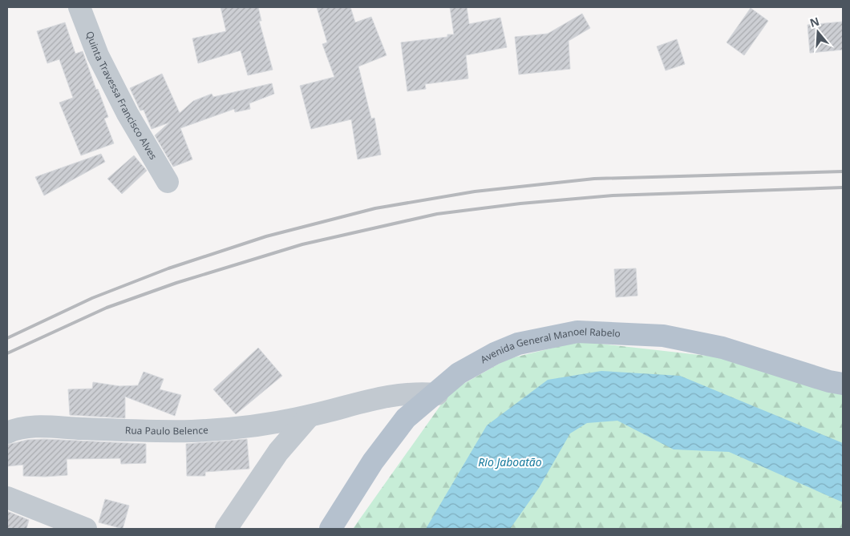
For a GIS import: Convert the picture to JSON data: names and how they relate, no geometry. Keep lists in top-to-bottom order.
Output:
{
  "streets": {
    "main road": ["Avenida General Manoel Rabelo"],
    "street": ["Quinta Travessa Francisco Alves", "Rua Paulo Belence"]
  },
  "crossings": [
    ["Avenida General Manoel Rabelo", "Rua Paulo Belence"]
  ],
  "water": ["Rio Jaboatão"],
  "north": "top"
}
